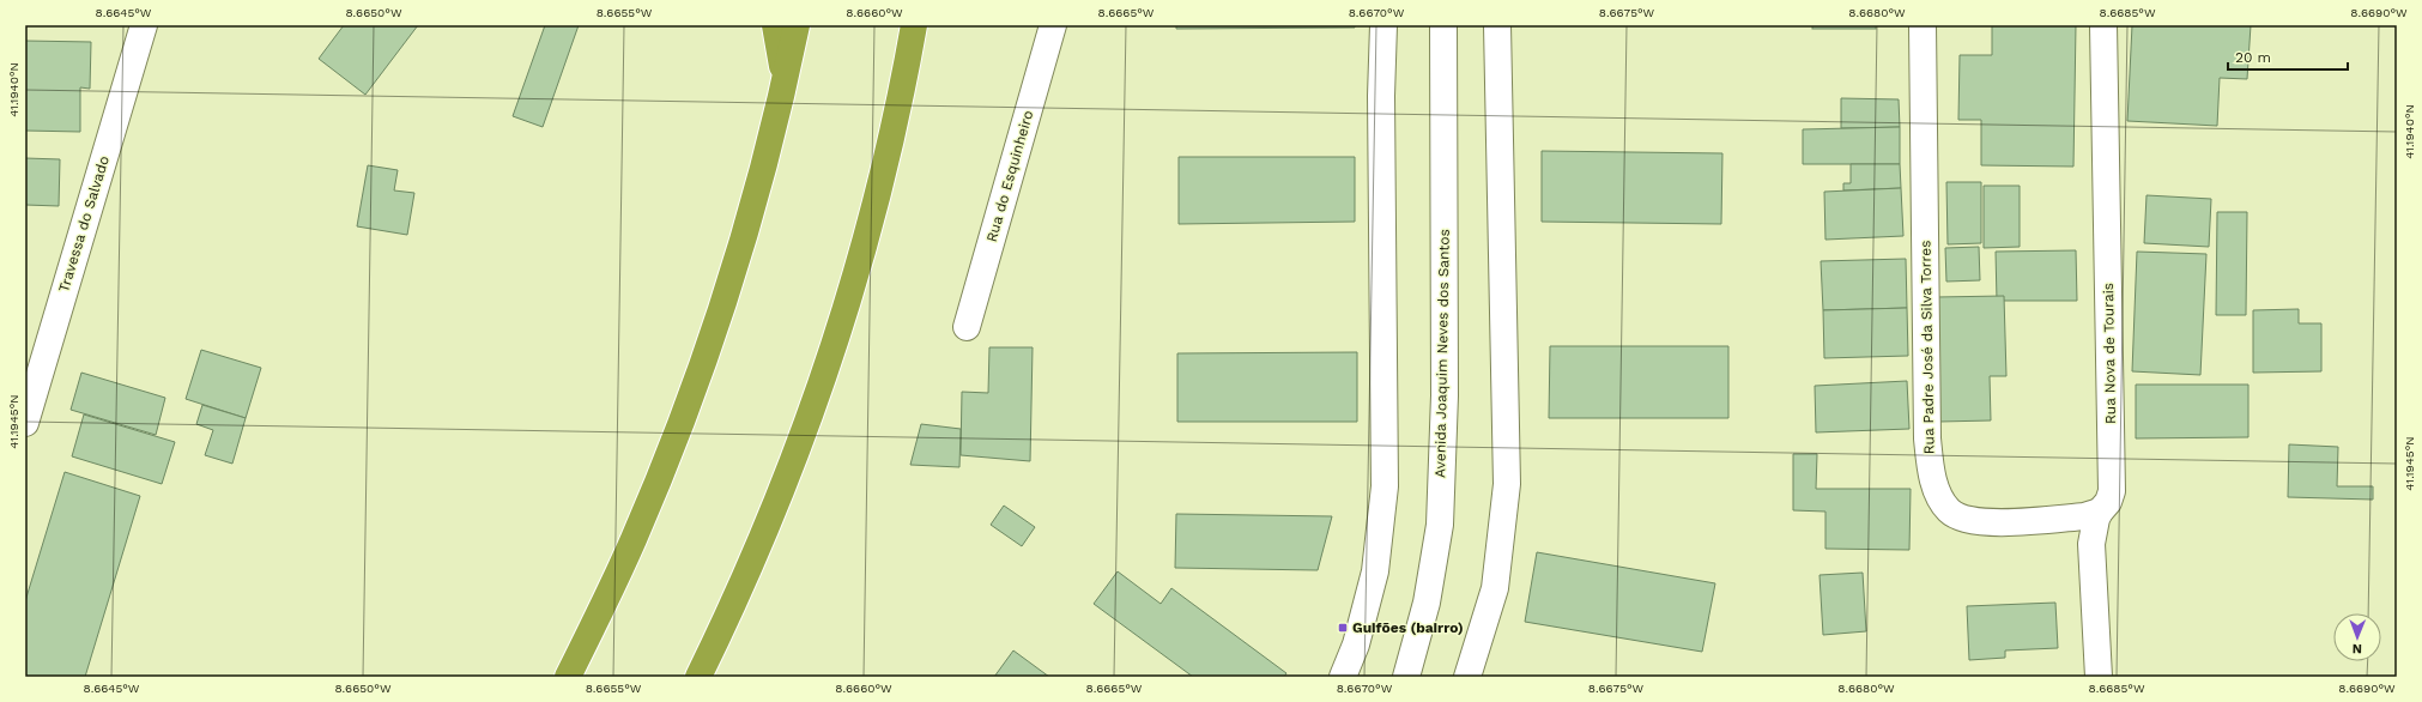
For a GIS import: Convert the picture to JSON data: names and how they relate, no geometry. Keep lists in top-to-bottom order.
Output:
{
  "streets": {
    "street": [
      "Rua do Esquinheiro",
      "Travessa do Salvado",
      "Rua Padre José da Silva Torres",
      "Avenida Joaquim Neves dos Santos",
      "Rua Nova de Tourais"
    ]
  },
  "crossings": [
    ["Rua Padre José da Silva Torres", "Rua Nova de Tourais"]
  ],
  "places": {
    "transit": ["Guifões (bairro)"]
  },
  "scale_bar": "20 m",
  "north": "bottom",
  "coordinates": [
    "8.6645°W",
    "8.6650°W",
    "8.6655°W",
    "8.6660°W",
    "8.6665°W",
    "8.6670°W",
    "8.6675°W",
    "8.6680°W",
    "8.6685°W",
    "8.6690°W",
    "41.1940°N",
    "41.1945°N"
  ]
}
